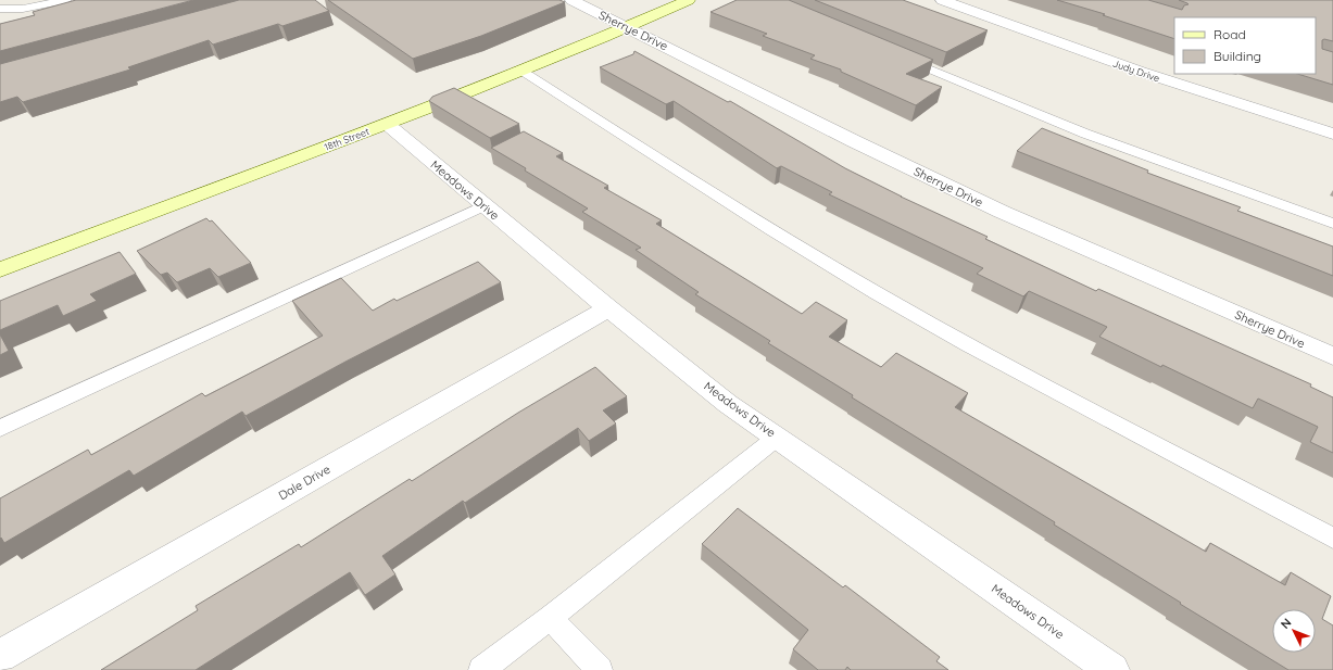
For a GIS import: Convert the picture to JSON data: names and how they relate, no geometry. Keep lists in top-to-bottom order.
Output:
{
  "streets": {
    "street": [
      "Sherrye Drive",
      "Judy Drive",
      "18th Street",
      "Meadows Drive",
      "Dale Drive"
    ]
  },
  "crossings": [
    ["Sherrye Drive", "18th Street"],
    ["18th Street", "Meadows Drive"],
    ["Meadows Drive", "Dale Drive"]
  ],
  "legend": ["Road", "Building"],
  "north": "top left"
}
